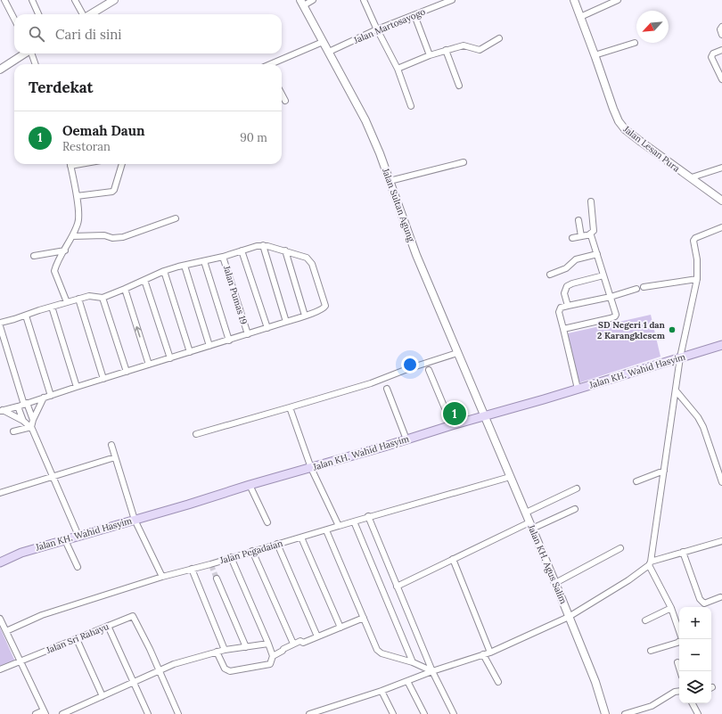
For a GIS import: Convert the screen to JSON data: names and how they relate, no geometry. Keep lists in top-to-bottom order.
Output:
{
  "streets": {
    "main road": ["Jalan KH. Wahid Hasyim"],
    "street": [
      "Jalan Martosayogo",
      "Jalan Lesan Pura",
      "Jalan Sultan Agung",
      "Jalan Pumas 19",
      "Jalan Pegadaian",
      "Jalan KH. Agus Salim",
      "Jalan Sri Rahayu"
    ]
  },
  "crossings": [
    ["Jalan Martosayogo", "Jalan Sultan Agung"],
    ["Jalan Sultan Agung", "Jalan KH. Wahid Hasyim"],
    ["Jalan Sultan Agung", "Jalan KH. Agus Salim"],
    ["Jalan KH. Wahid Hasyim", "Jalan KH. Agus Salim"],
    ["Jalan Pegadaian", "Jalan KH. Agus Salim"]
  ],
  "places": ["SD Negeri 1 dan 2 Karangklesem"],
  "north": "bottom left",
  "page": {
    "search": "Cari di sini",
    "heading": "Terdekat",
    "list": [
      {
        "mark": "1",
        "name": "Oemah Daun",
        "note": "Restoran",
        "value": "90 m"
      }
    ],
    "pins": "1",
    "map_buttons": ["+", "−"]
  }
}
